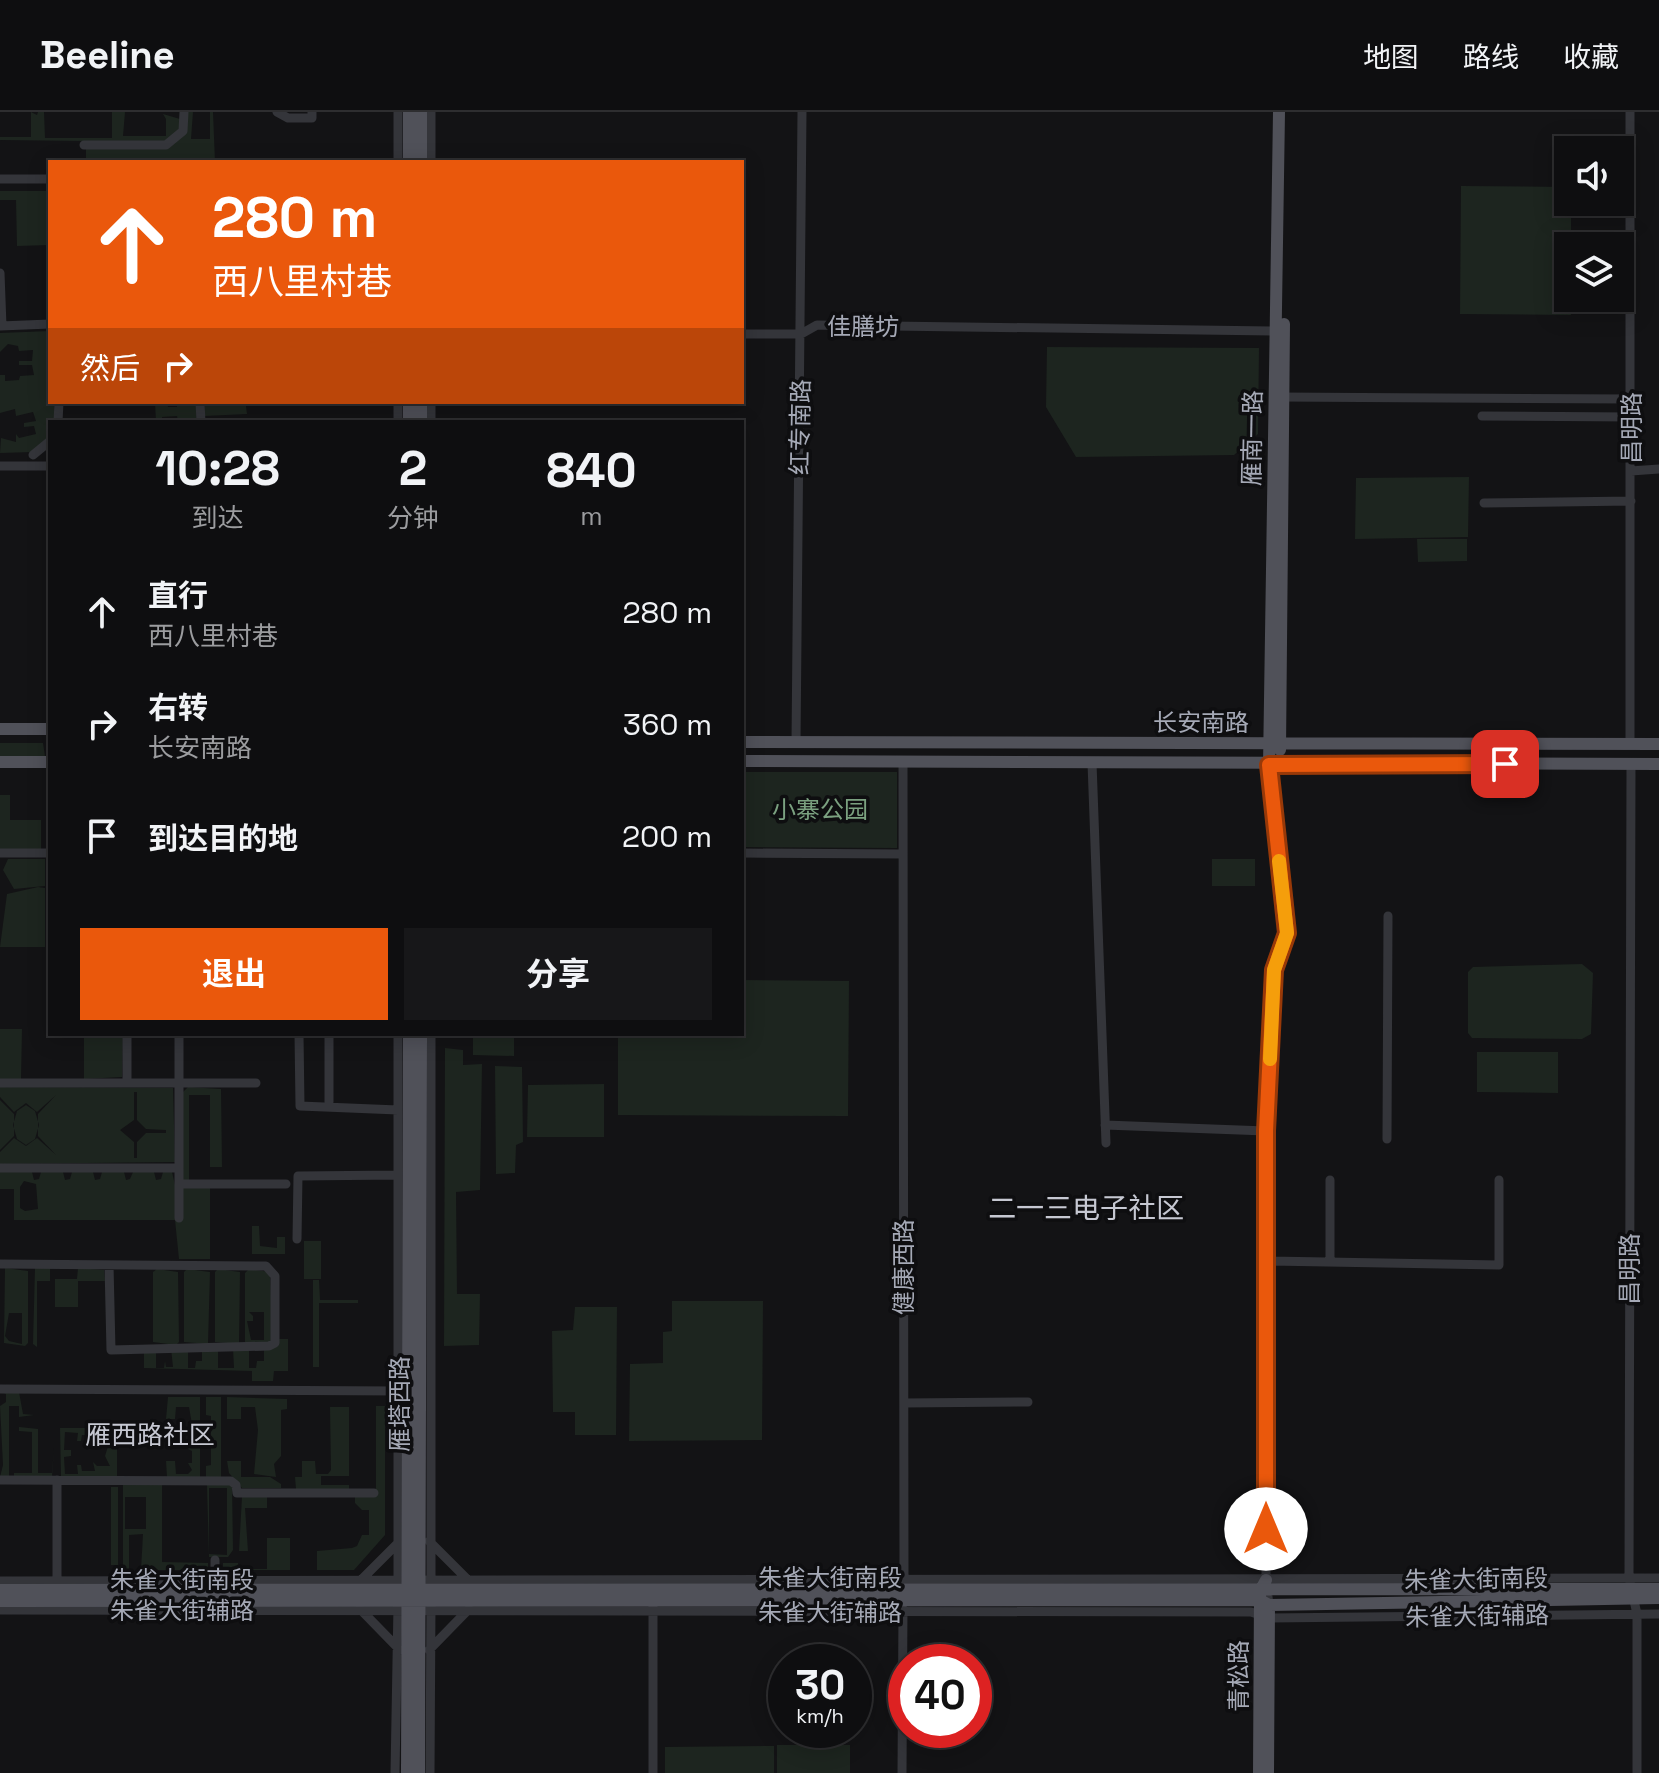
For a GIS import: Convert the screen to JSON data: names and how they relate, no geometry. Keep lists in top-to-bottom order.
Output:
{
  "streets": {
    "main road": [
      "雁南一路",
      "长安南路",
      "雁塔西路",
      "朱雀大街南段",
      "青松路"
    ],
    "street": [
      "佳膳坊",
      "红专南路",
      "昌明路",
      "健康西路",
      "朱雀大街辅路"
    ]
  },
  "crossings": [
    ["佳膳坊", "红专南路"],
    ["佳膳坊", "雁南一路"],
    ["红专南路", "长安南路"],
    ["昌明路", "长安南路"],
    ["昌明路", "朱雀大街南段"],
    ["昌明路", "朱雀大街辅路"],
    ["雁南一路", "长安南路"],
    ["雁南一路", "青松路"],
    ["长安南路", "健康西路"],
    ["长安南路", "青松路"],
    ["健康西路", "朱雀大街南段"],
    ["健康西路", "朱雀大街辅路"],
    ["雁塔西路", "朱雀大街南段"],
    ["雁塔西路", "朱雀大街辅路"],
    ["朱雀大街南段", "朱雀大街辅路"],
    ["朱雀大街南段", "青松路"],
    ["朱雀大街辅路", "青松路"]
  ],
  "districts": ["二一三电子社区", "雁西路社区"],
  "parks": ["小寨公园"],
  "page": {
    "header": "Beeline",
    "nav": ["地图", "路线", "收藏"],
    "turn": ["280 m", "西八里村巷"],
    "then": "然后",
    "eta": [
      "10:28",
      "到达",
      "2",
      "分钟",
      "840",
      "m"
    ],
    "list": [
      {
        "name": "直行",
        "note": "西八里村巷",
        "value": "280 m"
      },
      {
        "name": "右转",
        "note": "长安南路",
        "value": "360 m"
      },
      {
        "name": "到达目的地",
        "value": "200 m"
      }
    ],
    "buttons": ["退出", "分享"],
    "speed": "30 km/h",
    "limit": "40"
  }
}
